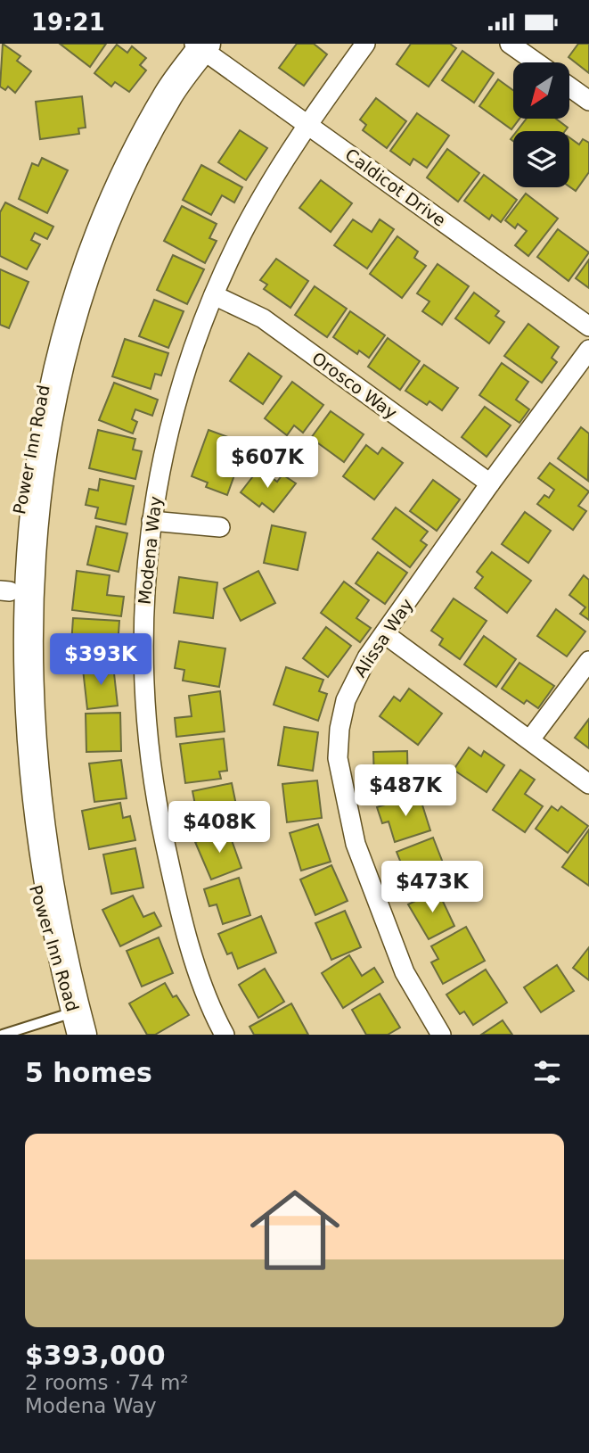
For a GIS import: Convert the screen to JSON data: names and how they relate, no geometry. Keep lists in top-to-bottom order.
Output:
{
  "streets": {
    "main road": ["Power Inn Road"],
    "street": [
      "Caldicot Drive",
      "Orosco Way",
      "Modena Way",
      "Alissa Way"
    ]
  },
  "crossings": [
    ["Caldicot Drive", "Power Inn Road"],
    ["Caldicot Drive", "Modena Way"],
    ["Orosco Way", "Modena Way"],
    ["Orosco Way", "Alissa Way"]
  ],
  "north": "bottom left",
  "page": {
    "status": "19:21",
    "price": [
      "$607K",
      "$393K",
      "$487K",
      "$408K",
      "$473K"
    ],
    "heading": "5 homes",
    "list": [
      {
        "name": "$393,000",
        "note": "2 rooms · 74 m² · Modena Way"
      }
    ]
  }
}
